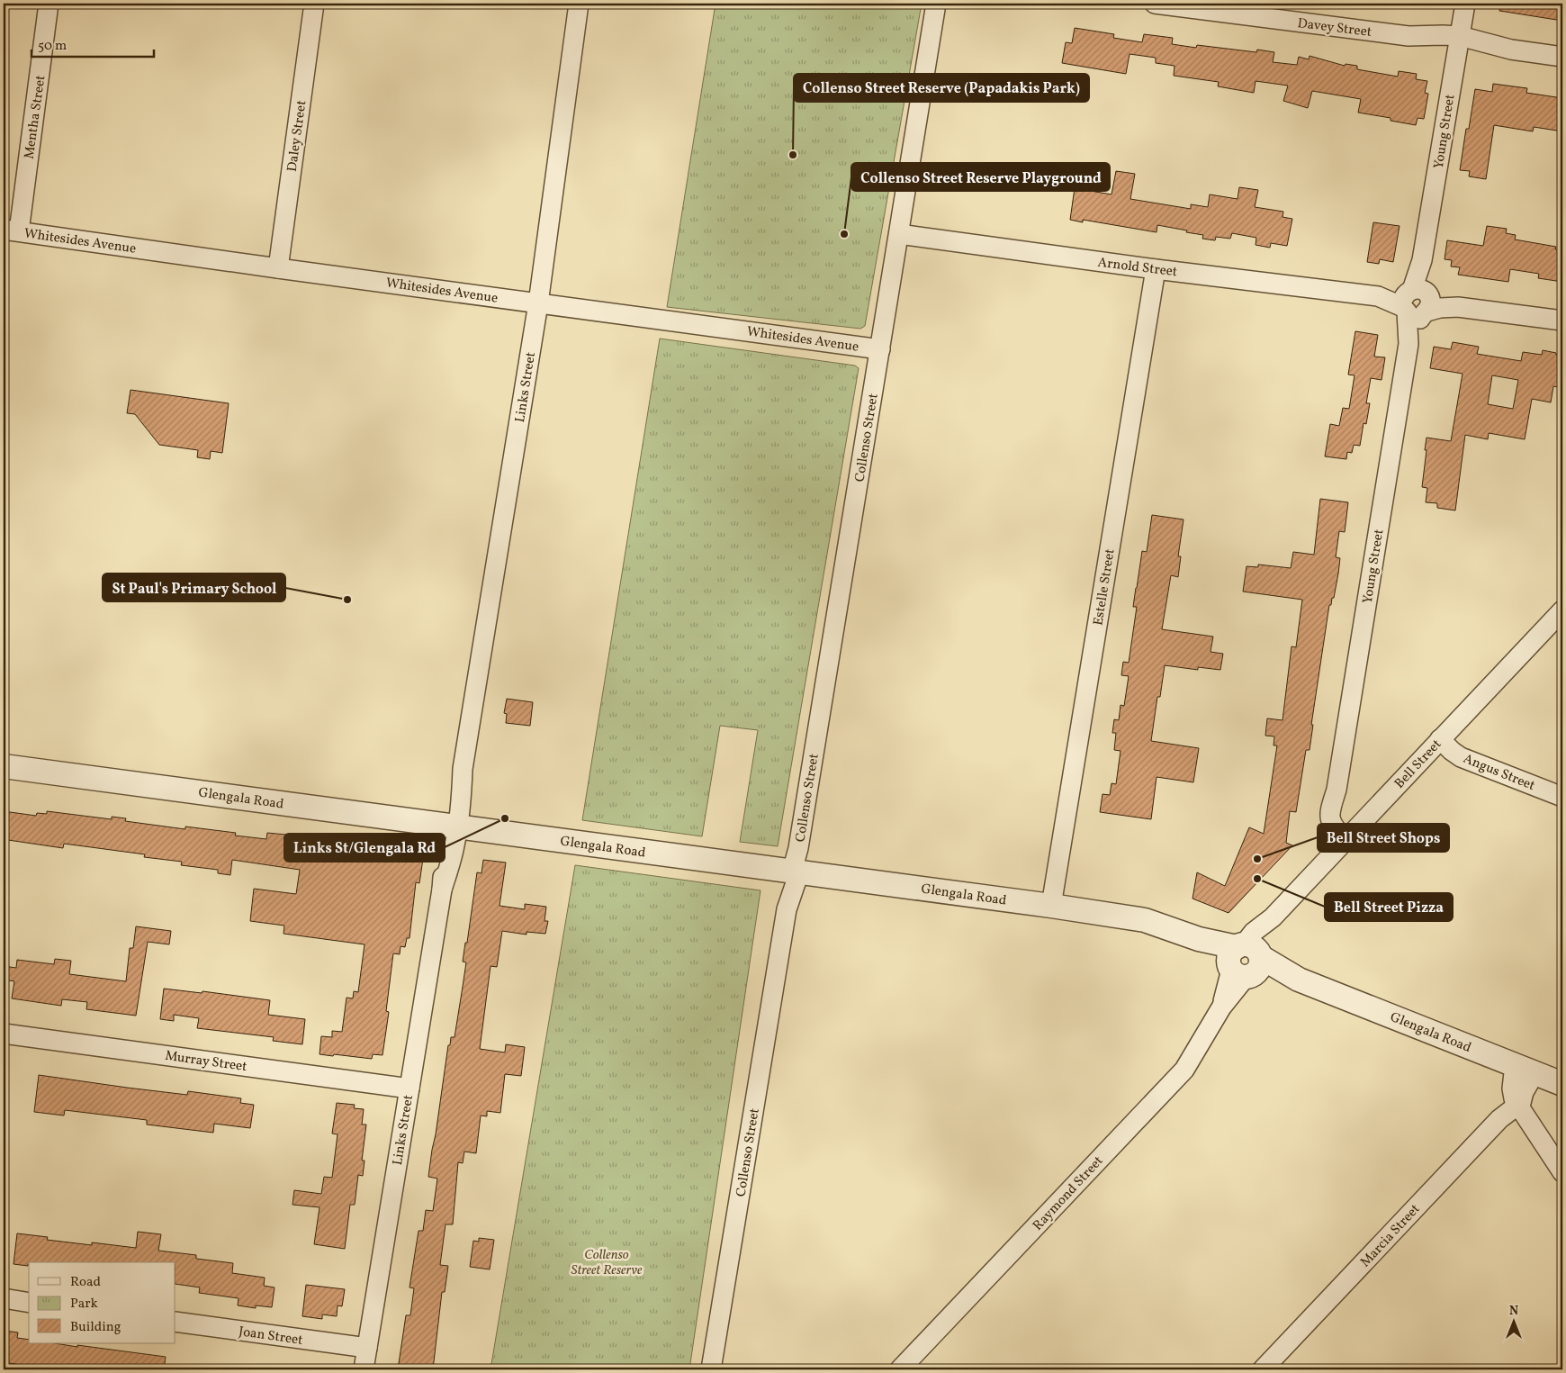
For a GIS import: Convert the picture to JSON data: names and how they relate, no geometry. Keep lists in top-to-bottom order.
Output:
{
  "streets": {
    "street": [
      "Davey Street",
      "Mentha Street",
      "Young Street",
      "Daley Street",
      "Whitesides Avenue",
      "Arnold Street",
      "Links Street",
      "Collenso Street",
      "Estelle Street",
      "Bell Street",
      "Angus Street",
      "Glengala Road",
      "Murray Street",
      "Raymond Street",
      "Marcia Street",
      "Joan Street"
    ]
  },
  "crossings": [
    ["Davey Street", "Young Street"],
    ["Mentha Street", "Whitesides Avenue"],
    ["Young Street", "Arnold Street"],
    ["Young Street", "Bell Street"],
    ["Daley Street", "Whitesides Avenue"],
    ["Whitesides Avenue", "Links Street"],
    ["Whitesides Avenue", "Collenso Street"],
    ["Arnold Street", "Collenso Street"],
    ["Arnold Street", "Estelle Street"],
    ["Links Street", "Glengala Road"],
    ["Links Street", "Murray Street"],
    ["Links Street", "Joan Street"],
    ["Collenso Street", "Glengala Road"],
    ["Estelle Street", "Glengala Road"],
    ["Bell Street", "Angus Street"],
    ["Bell Street", "Glengala Road"],
    ["Bell Street", "Raymond Street"],
    ["Glengala Road", "Raymond Street"]
  ],
  "parks": ["Collenso Street Reserve"],
  "places": [
    "Collenso Street Reserve (Papadakis Park)",
    "Collenso Street Reserve Playground",
    "St Paul's Primary School",
    "Links St/Glengala Rd",
    "Bell Street Shops",
    "Bell Street Pizza"
  ],
  "legend": ["Road", "Park", "Building"],
  "scale_bar": "50 m",
  "north": "top"
}
